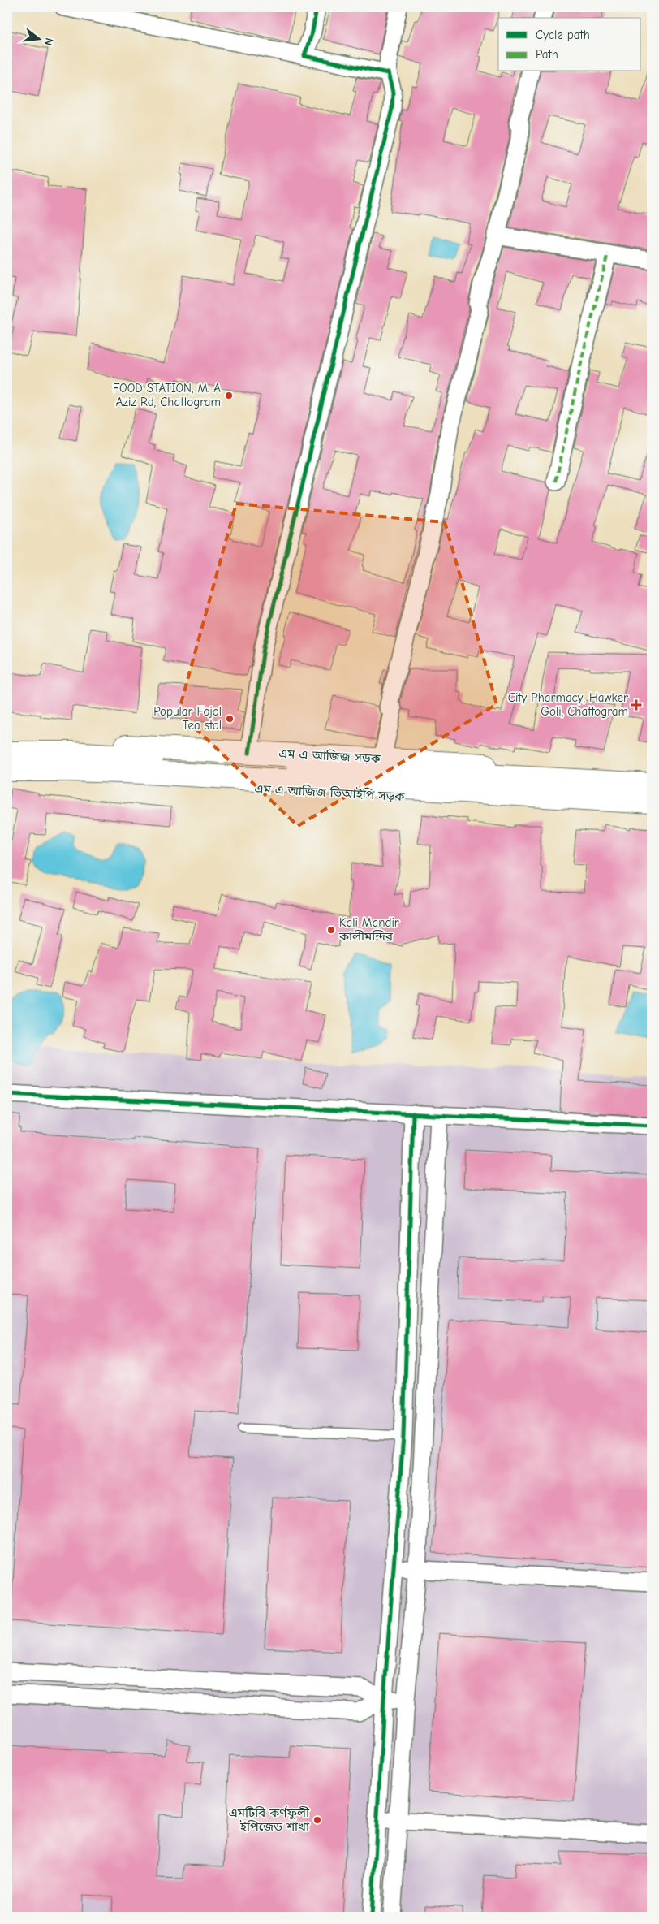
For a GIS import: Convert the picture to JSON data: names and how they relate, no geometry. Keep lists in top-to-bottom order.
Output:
{
  "streets": {
    "main road": ["এম এ আজিজ সড়ক", "এম এ আজিজ ভিআইপি সড়ক"]
  },
  "places": {
    "other": [
      "FOOD STATION, M. A Aziz Rd, Chattogram",
      "Popular Fojol Tea stol",
      "Kali Mandir কালীমন্দির",
      "এমটিবি কর্ণফুলী ইপিজেড শাখা"
    ],
    "health": ["City Pharmacy, Hawker Goli, Chattogram"]
  },
  "legend": ["Cycle path", "Path"],
  "north": "right"
}
